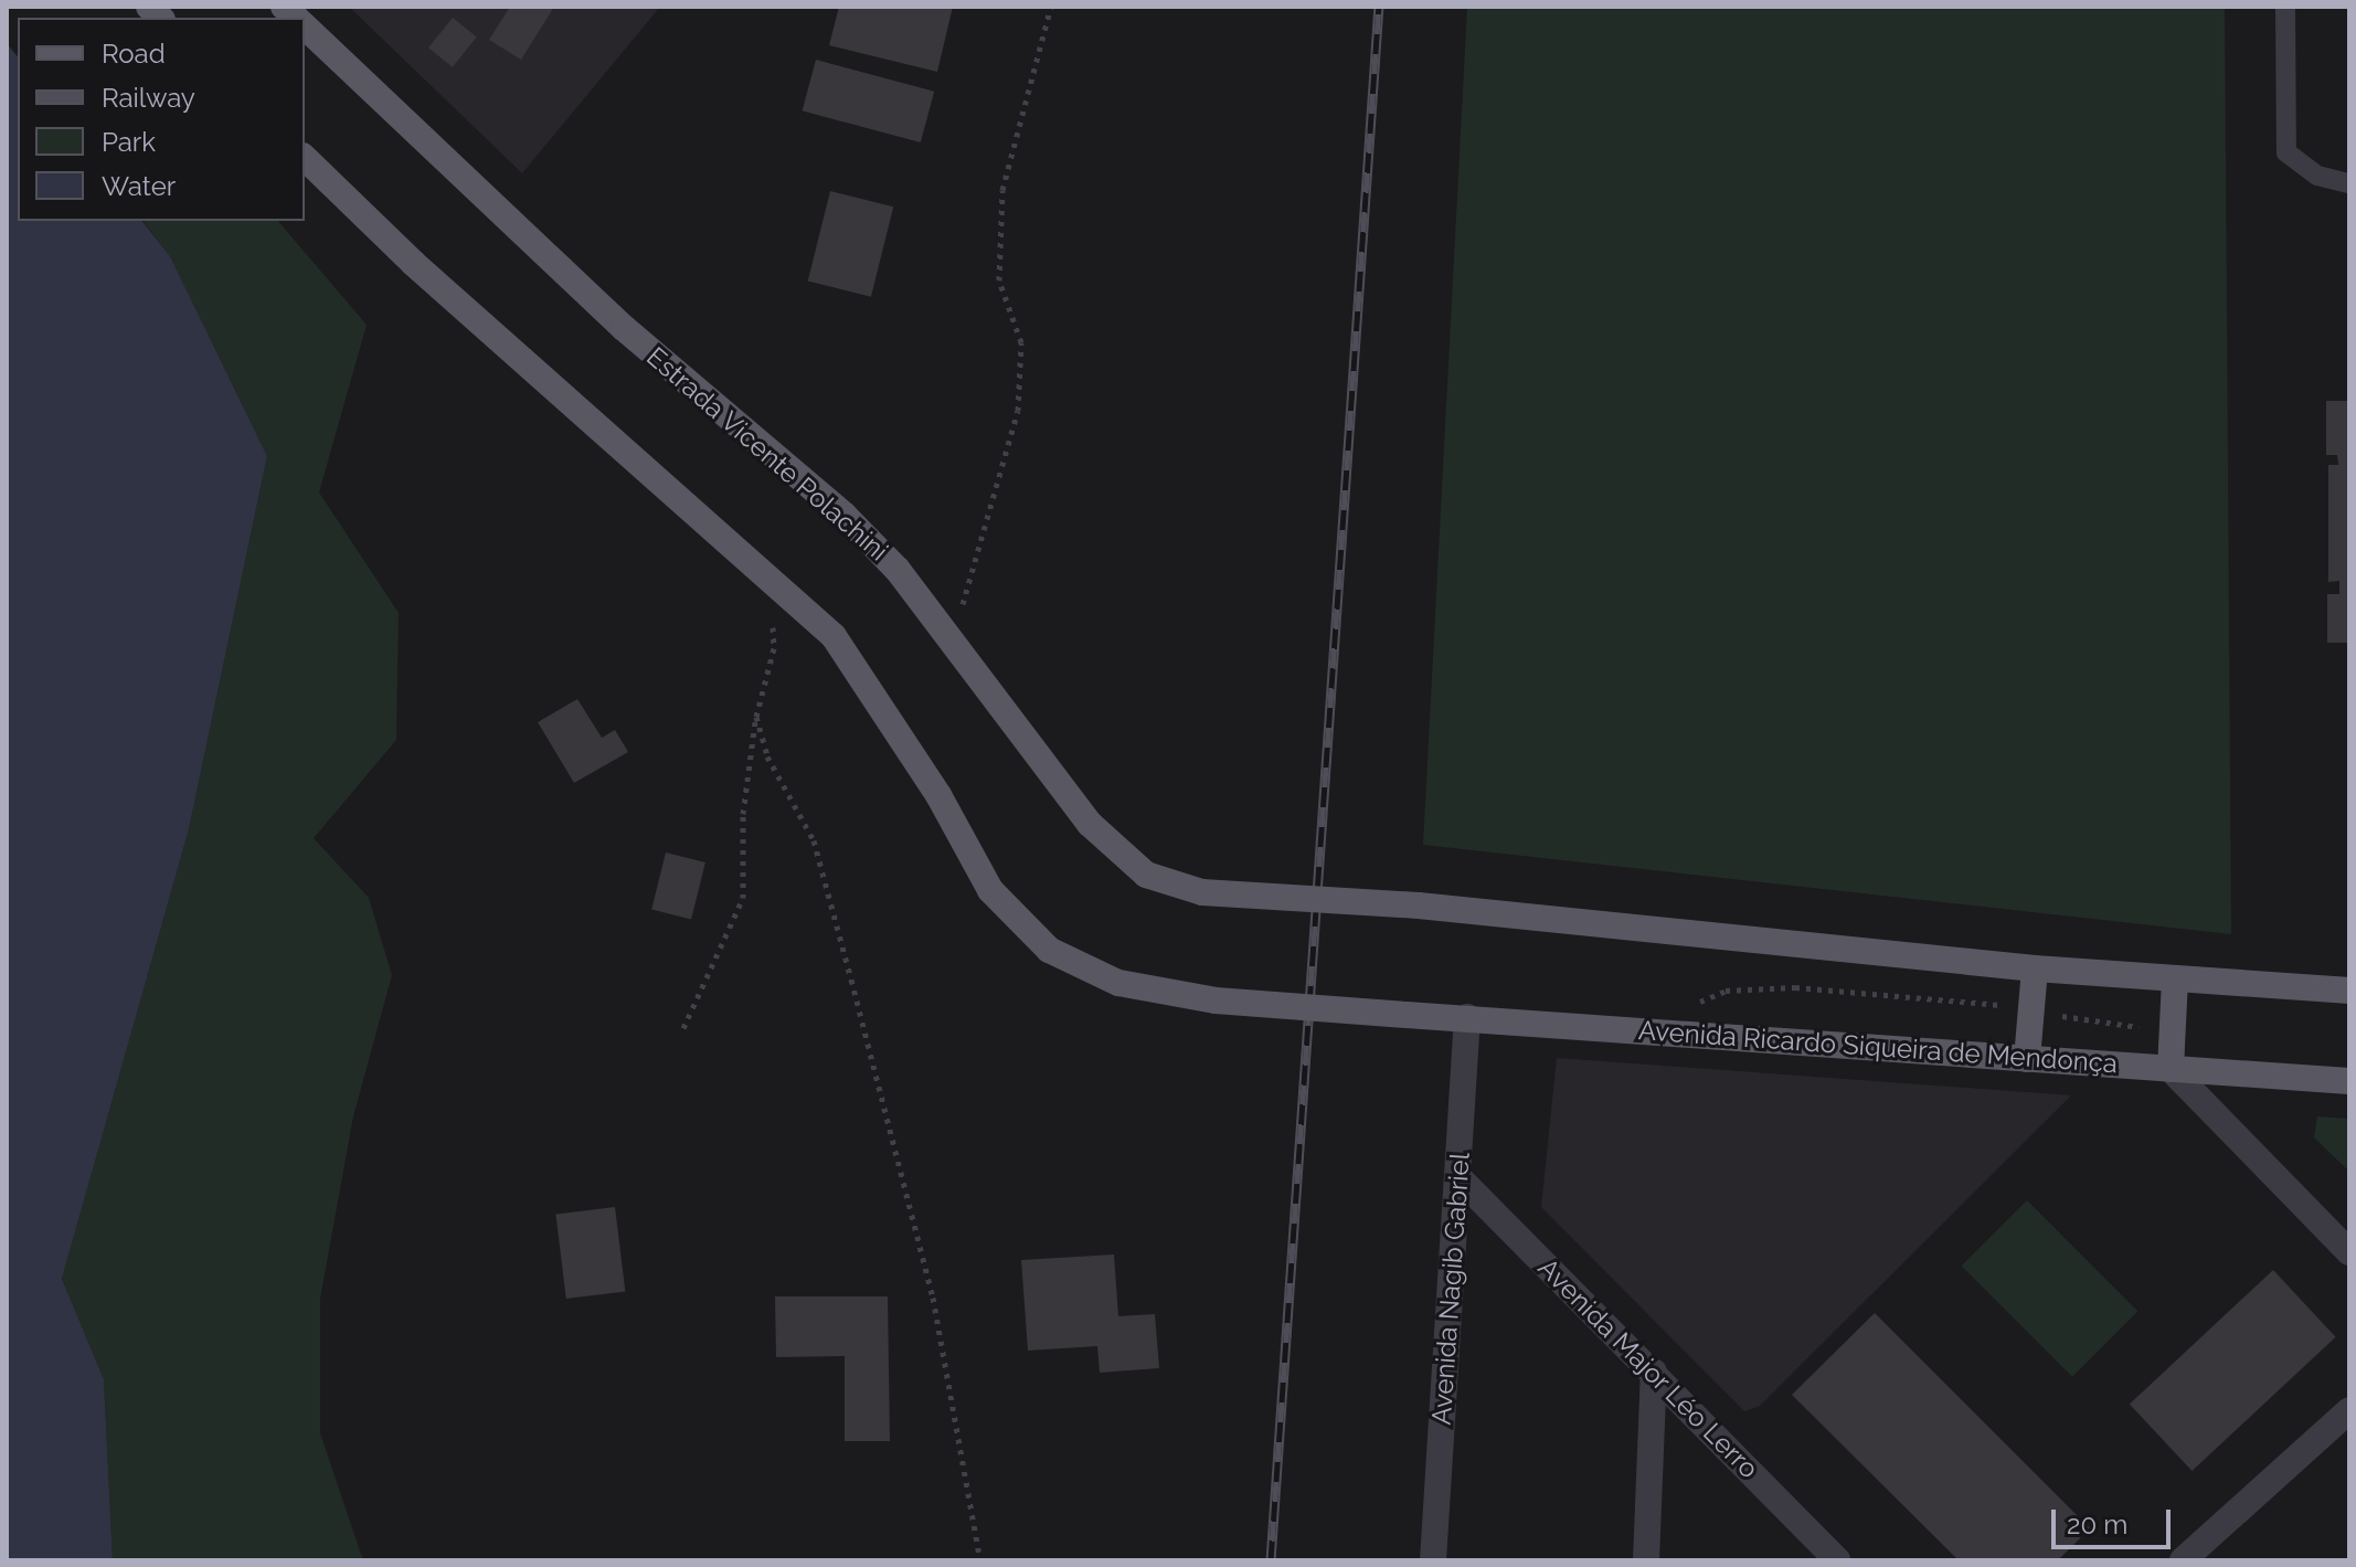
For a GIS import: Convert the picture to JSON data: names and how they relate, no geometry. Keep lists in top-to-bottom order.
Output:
{
  "streets": {
    "main road": ["Estrada Vicente Polachini", "Avenida Ricardo Siqueira de Mendonça"],
    "street": ["Avenida Nagib Gabriel", "Avenida Major Léo Lerro"]
  },
  "crossings": [
    ["Avenida Ricardo Siqueira de Mendonça", "Avenida Nagib Gabriel"],
    ["Avenida Nagib Gabriel", "Avenida Major Léo Lerro"]
  ],
  "legend": [
    "Road",
    "Railway",
    "Park",
    "Water"
  ],
  "scale_bar": "20 m"
}
